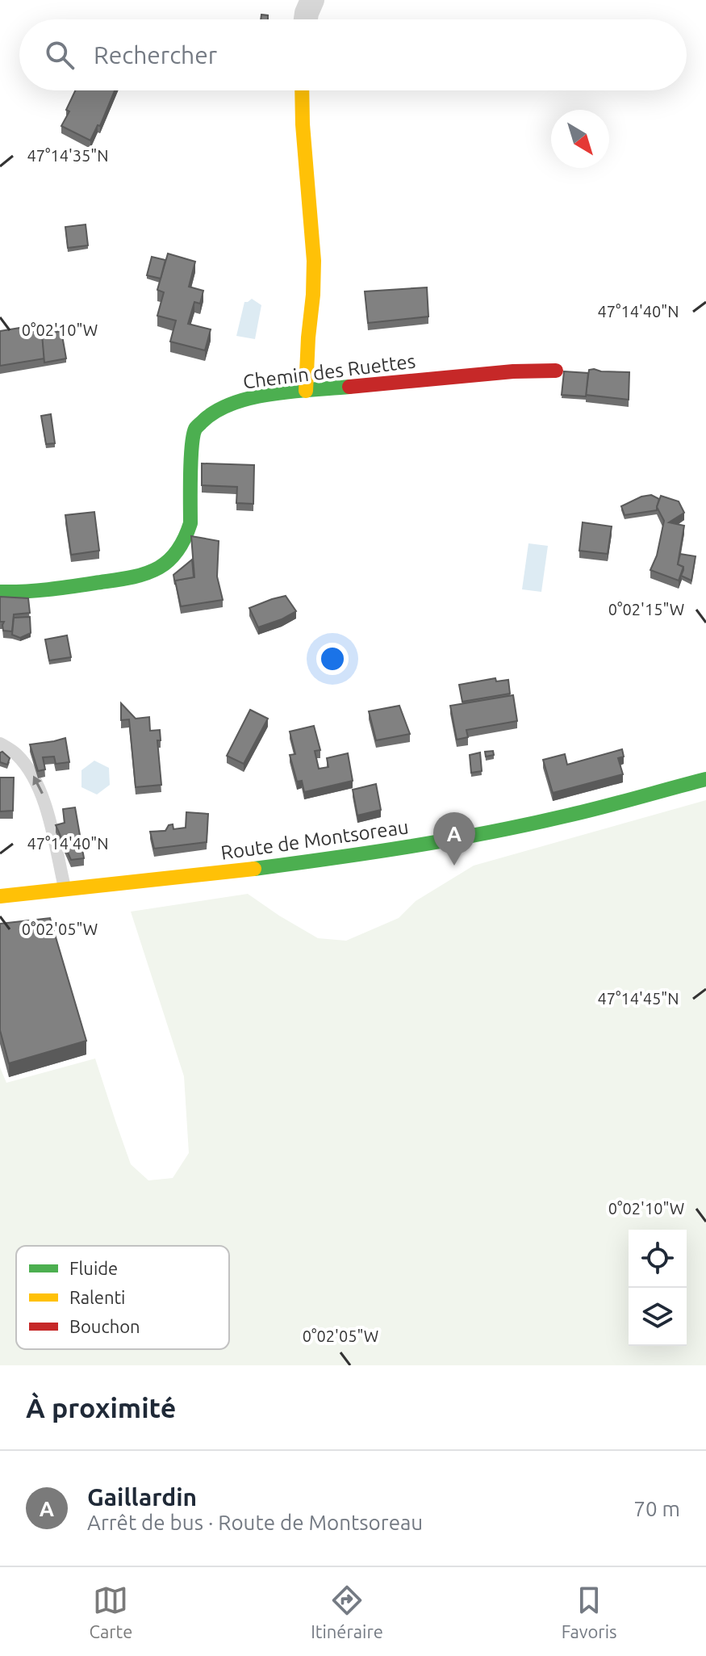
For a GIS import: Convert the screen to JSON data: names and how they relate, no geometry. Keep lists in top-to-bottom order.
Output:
{
  "streets": {
    "street": ["Chemin des Ruettes", "Route de Montsoreau"]
  },
  "legend": ["Fluide", "Ralenti", "Bouchon"],
  "north": "bottom right",
  "page": {
    "search": "Rechercher",
    "pins": "A",
    "heading": "À proximité",
    "list": [
      {
        "mark": "A",
        "name": "Gaillardin",
        "note": "Arrêt de bus · Route de Montsoreau",
        "value": "70 m"
      }
    ],
    "nav": ["Carte", "Itinéraire", "Favoris"]
  },
  "coordinates": [
    "47°14'35\"N",
    "47°14'40\"N",
    "0°02'10\"W",
    "0°02'15\"W",
    "0°02'05\"W",
    "47°14'45\"N"
  ]
}
